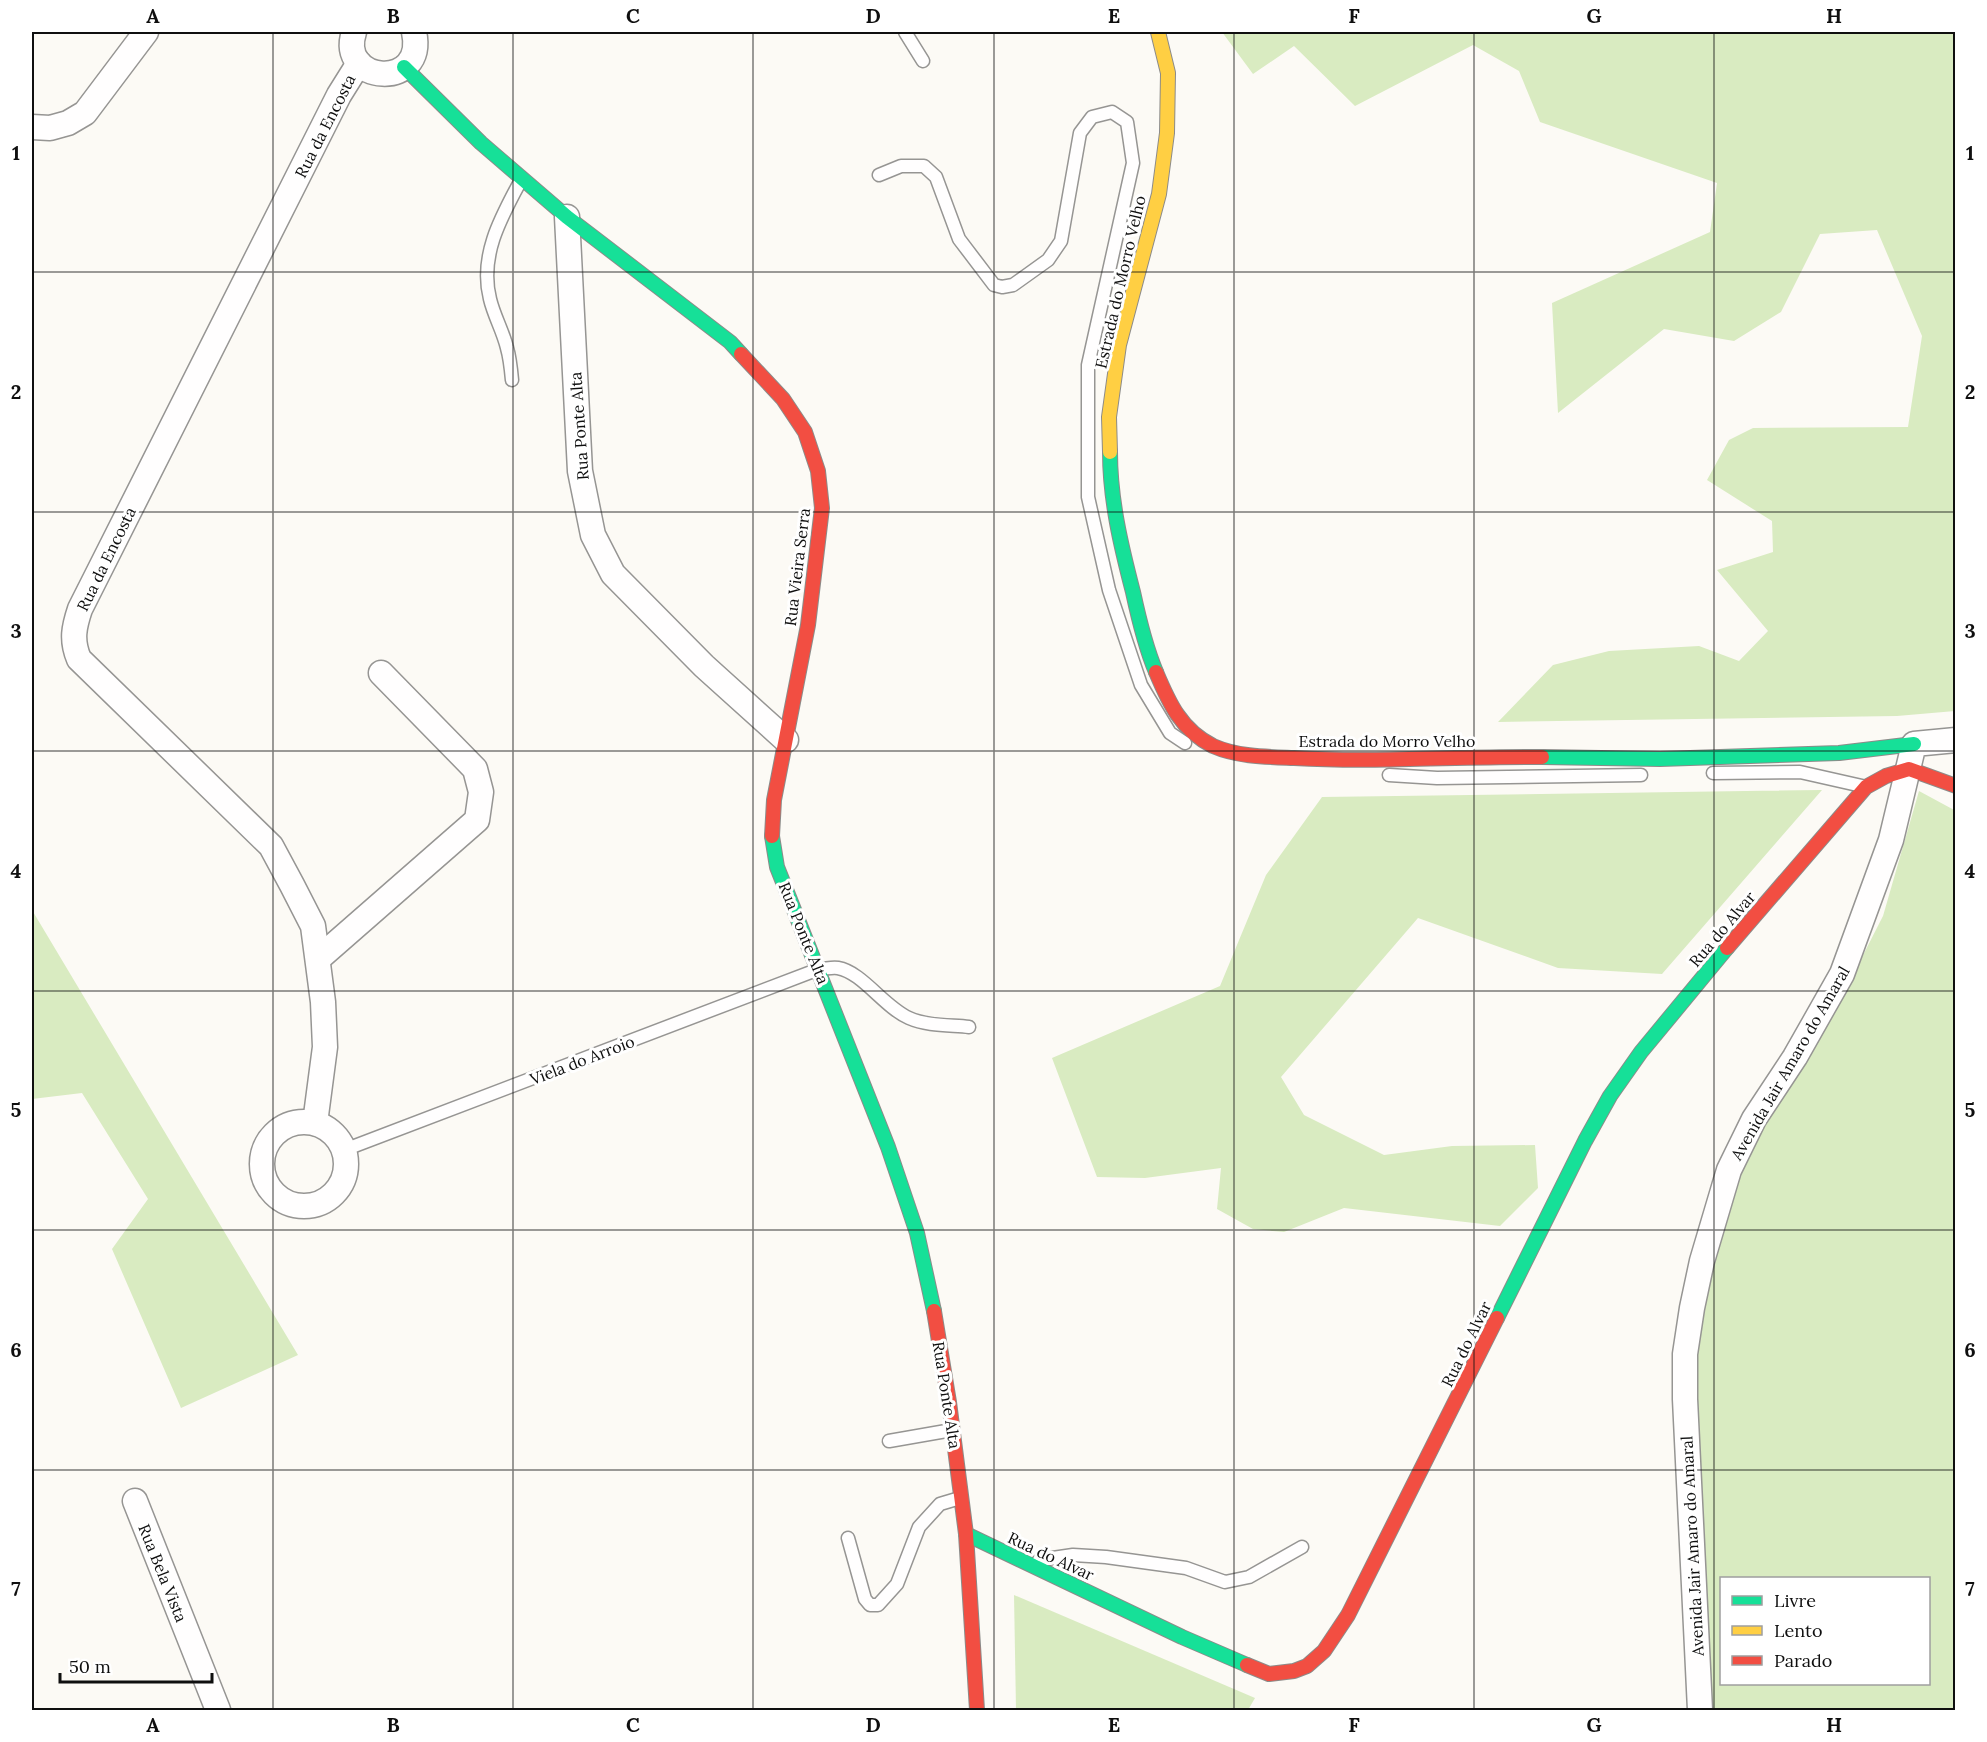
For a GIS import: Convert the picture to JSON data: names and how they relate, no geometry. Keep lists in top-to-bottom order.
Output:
{
  "streets": {
    "street": [
      "Rua da Encosta",
      "Estrada do Morro Velho",
      "Rua Ponte Alta",
      "Rua Vieira Serra",
      "Rua do Alvar",
      "Avenida Jair Amaro do Amaral",
      "Rua Bela Vista"
    ],
    "lane": ["Viela do Arroio"]
  },
  "crossings": [
    ["Rua da Encosta", "Viela do Arroio"],
    ["Estrada do Morro Velho", "Avenida Jair Amaro do Amaral"],
    ["Rua Ponte Alta", "Rua Vieira Serra"],
    ["Rua Ponte Alta", "Rua do Alvar"],
    ["Rua Ponte Alta", "Viela do Arroio"],
    ["Rua do Alvar", "Avenida Jair Amaro do Amaral"]
  ],
  "legend": ["Livre", "Lento", "Parado"],
  "scale_bar": "50 m",
  "grid": {
    "columns": [
      "A",
      "B",
      "C",
      "D",
      "E",
      "F",
      "G",
      "H"
    ],
    "rows": [
      "1",
      "2",
      "3",
      "4",
      "5",
      "6",
      "7"
    ]
  }
}
